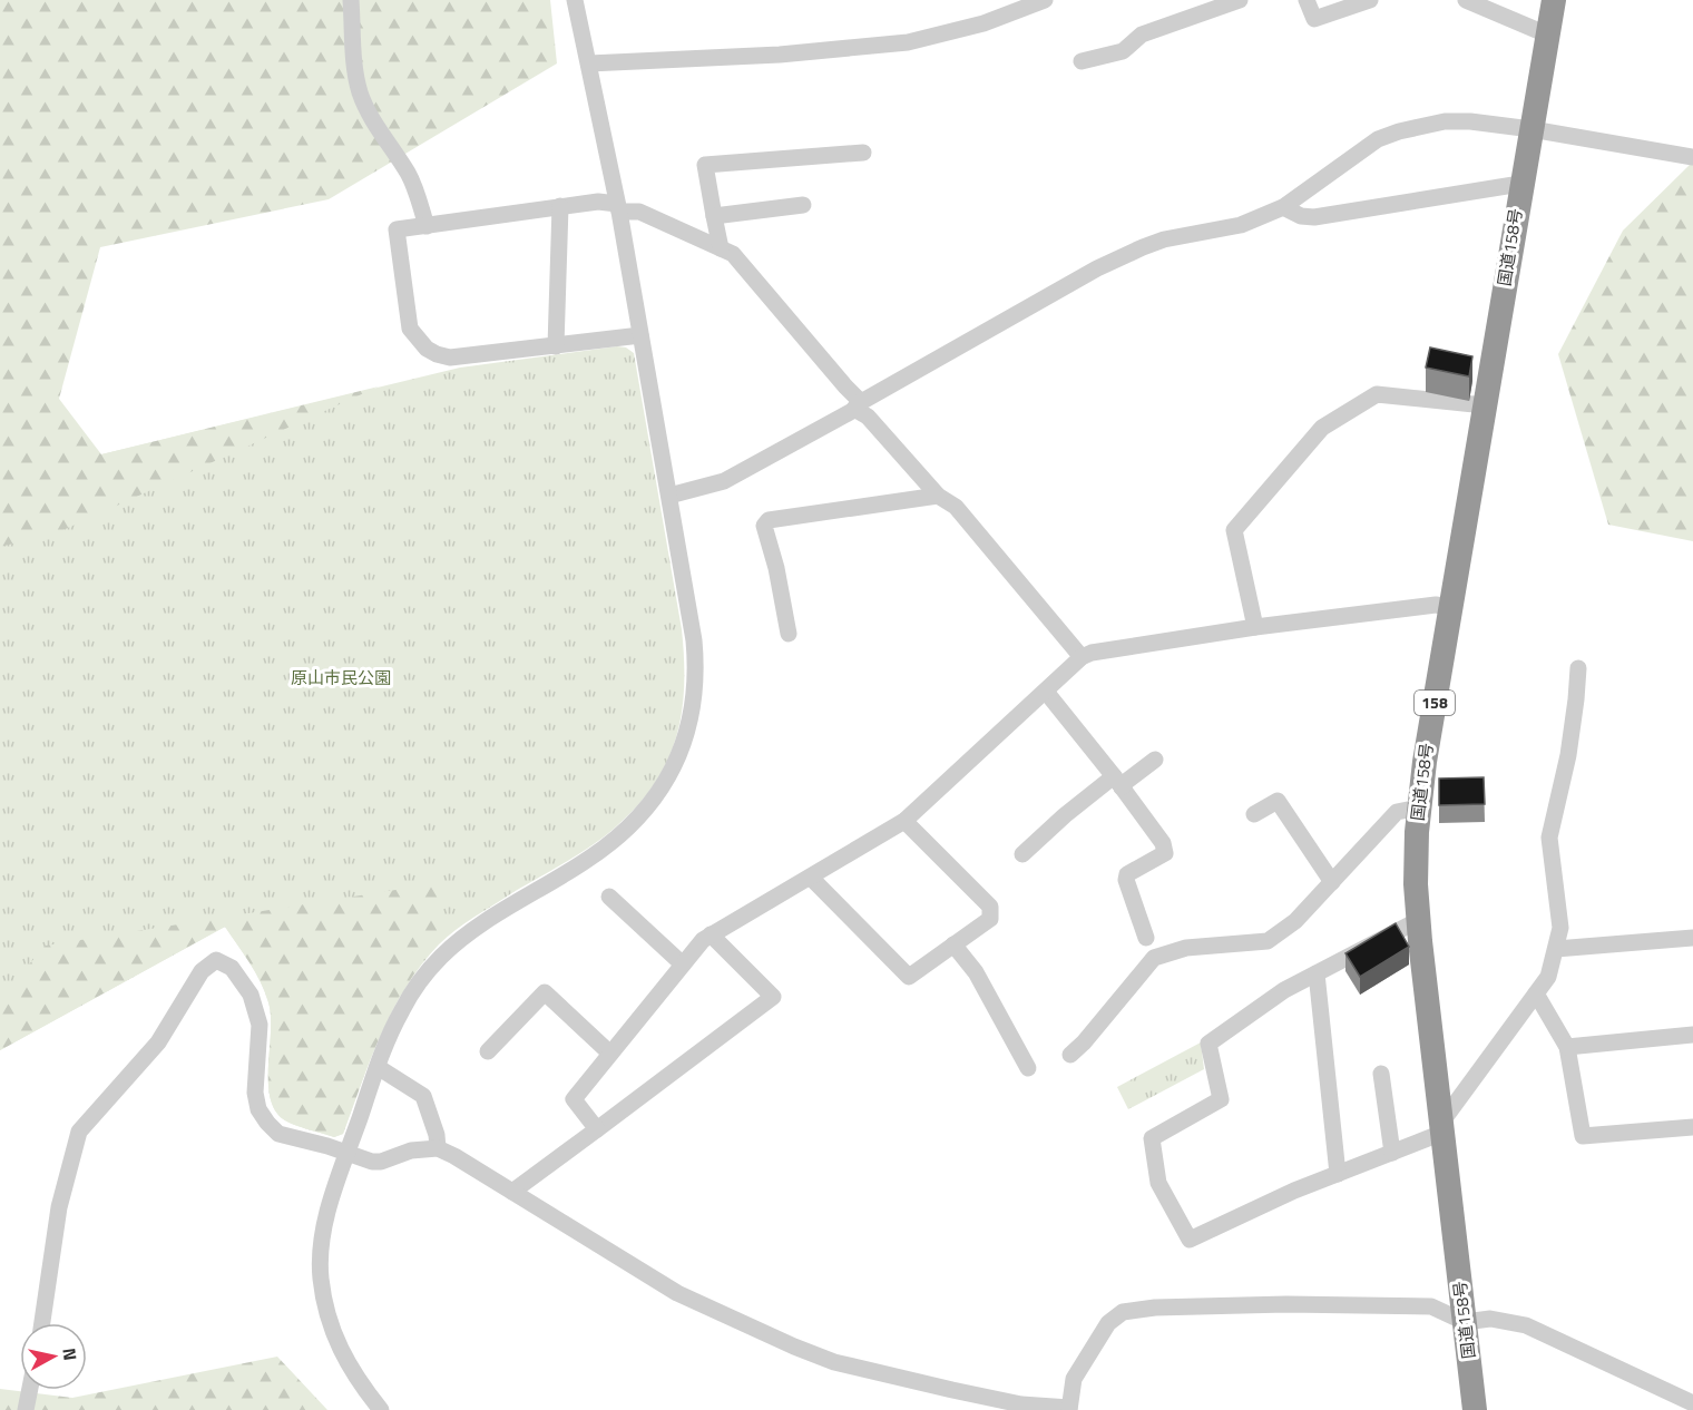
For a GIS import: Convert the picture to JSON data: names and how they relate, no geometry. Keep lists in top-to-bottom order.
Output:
{
  "streets": {
    "highway": ["国道158号", "158"]
  },
  "parks": ["原山市民公園"],
  "north": "right"
}
